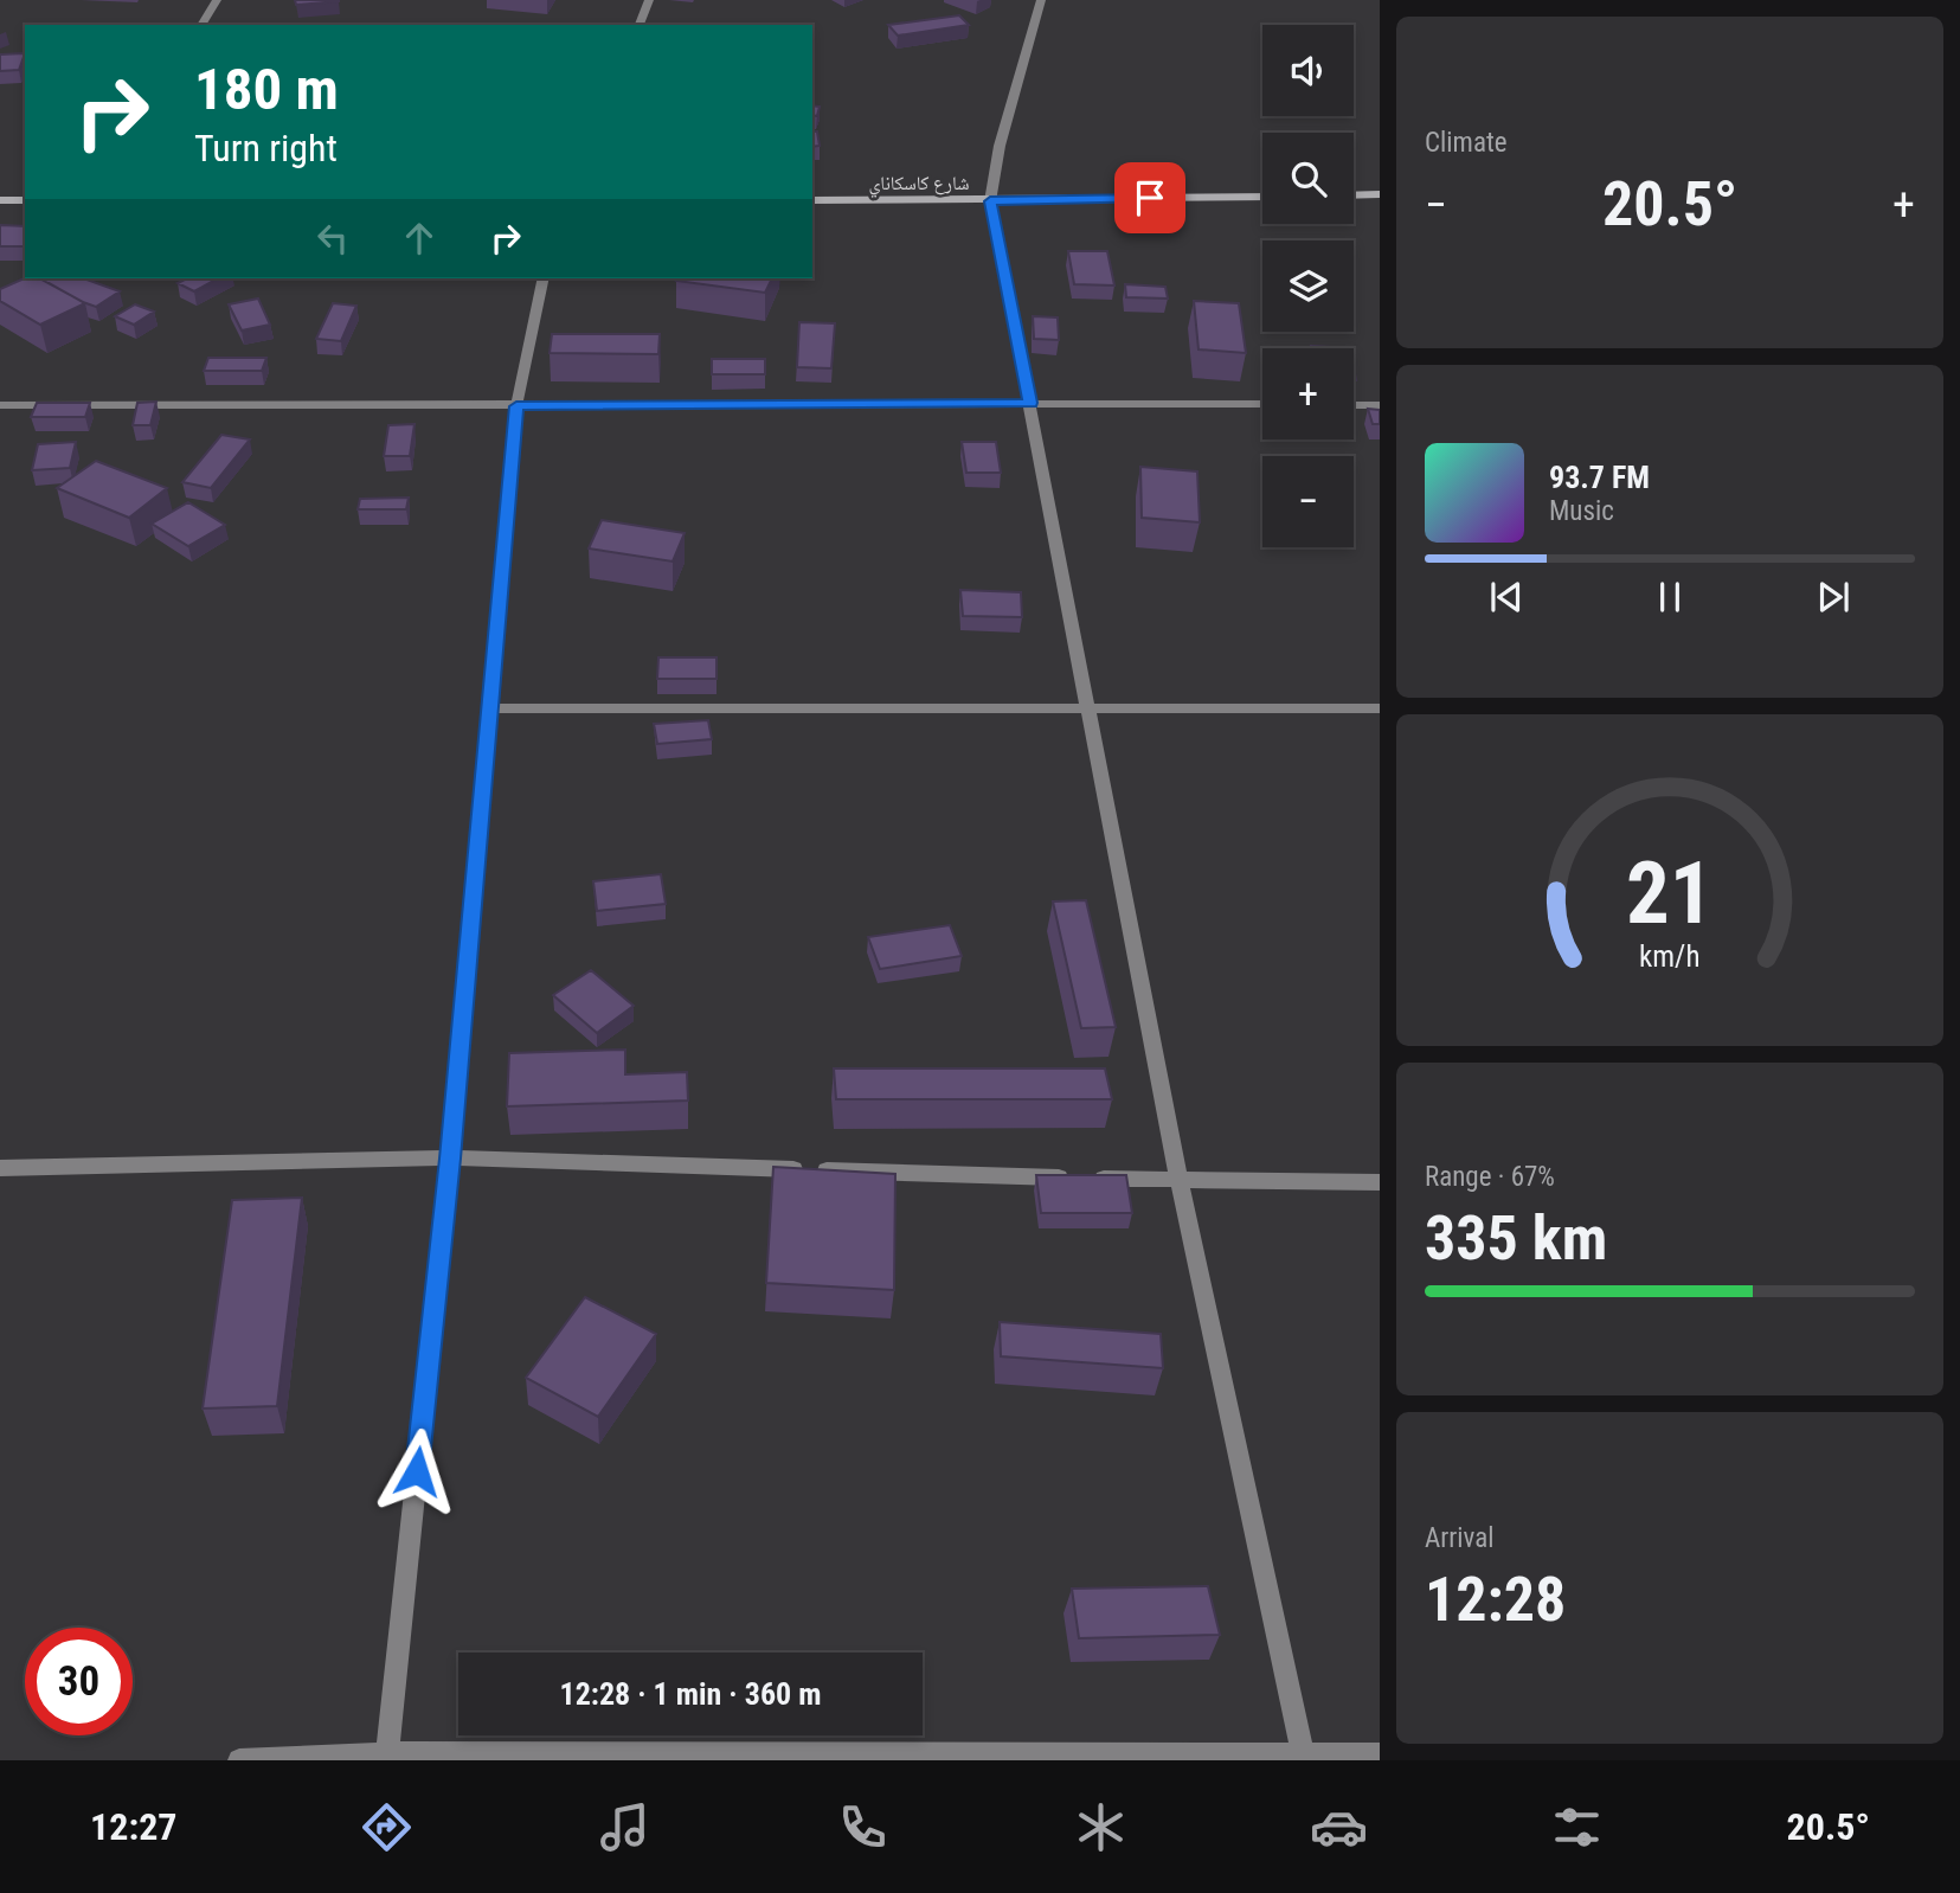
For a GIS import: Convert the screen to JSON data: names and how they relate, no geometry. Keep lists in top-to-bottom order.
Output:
{
  "streets": {
    "street": ["شارع كاسكاناي"]
  },
  "page": {
    "tile": [
      "Climate",
      ["Range · 67%", "335 km"],
      ["Arrival", "12:28"]
    ],
    "map_buttons": ["+", "−"],
    "turn": ["180 m", "Turn right"],
    "heat": ["−", "20.5°", "+"],
    "song": ["93.7 FM", "Music"],
    "limit": "30",
    "trip": "12:28 · 1 min · 360 m",
    "tabs": ["12:27", "20.5°"],
    "gauge": ["21", "km/h"]
  }
}
